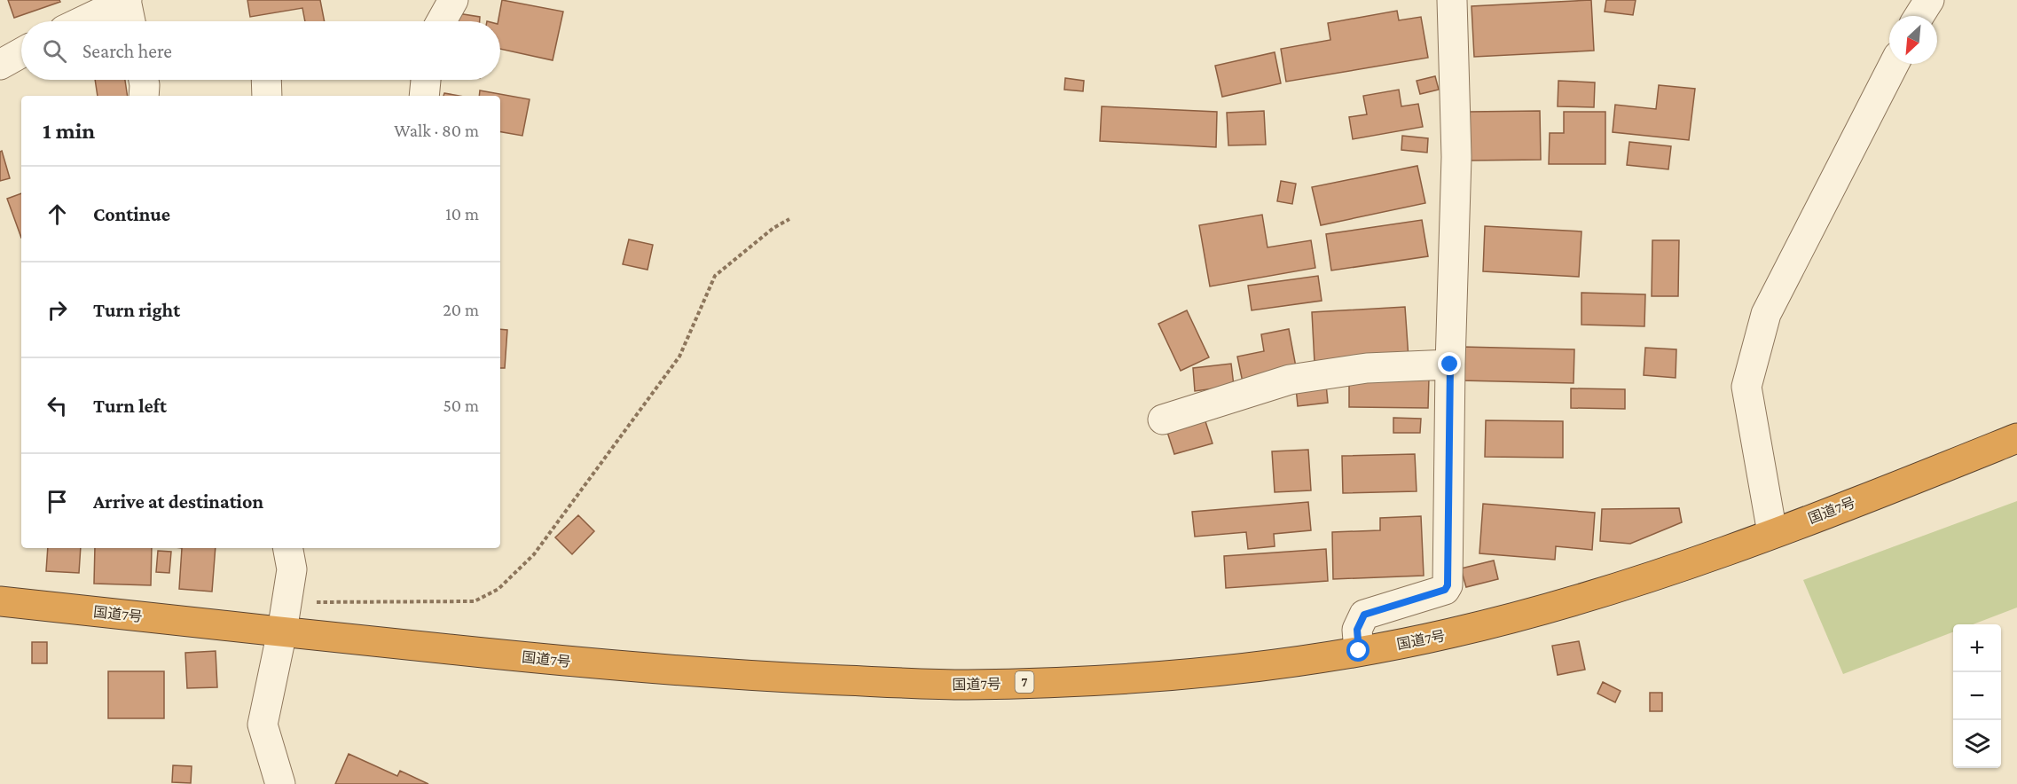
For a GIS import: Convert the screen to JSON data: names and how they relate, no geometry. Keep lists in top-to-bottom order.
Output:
{
  "streets": {
    "highway": ["国道7号", "7"]
  },
  "north": "bottom left",
  "page": {
    "search": "Search here",
    "heading": ["1 min", "Walk · 80 m"],
    "list": [
      ["Continue", "10 m"],
      ["Turn right", "20 m"],
      ["Turn left", "50 m"],
      "Arrive at destination"
    ],
    "map_buttons": ["+", "−"]
  }
}
